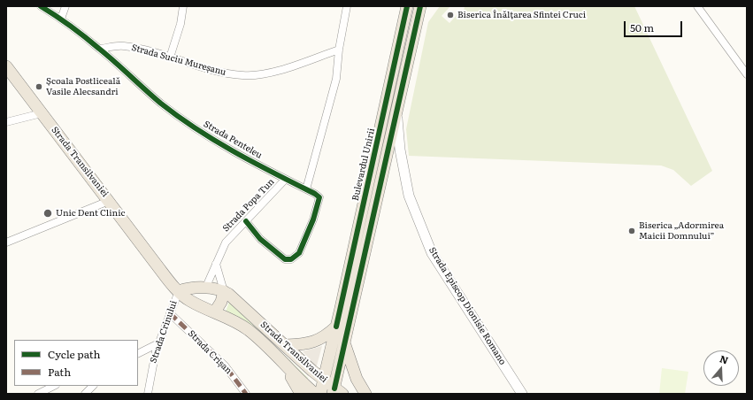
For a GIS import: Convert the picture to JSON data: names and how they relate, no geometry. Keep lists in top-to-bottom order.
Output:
{
  "streets": {
    "main road": ["Strada Transilvaniei", "Bulevardul Unirii"],
    "street": [
      "Strada Suciu Mureșanu",
      "Strada Penteleu",
      "Strada Popa Tun",
      "Strada Episcop Dionisie Romano",
      "Strada Crinului",
      "Strada Crișan"
    ]
  },
  "crossings": [
    ["Strada Suciu Mureșanu", "Strada Penteleu"],
    ["Strada Penteleu", "Strada Popa Tun"],
    ["Strada Transilvaniei", "Bulevardul Unirii"],
    ["Strada Transilvaniei", "Strada Popa Tun"],
    ["Strada Transilvaniei", "Strada Crinului"],
    ["Strada Crinului", "Strada Crișan"]
  ],
  "places": [
    "Biserica Înălțarea Sfintei Cruci",
    "Școala Postliceală Vasile Alecsandri",
    "Unic Dent Clinic",
    "Biserica „Adormirea Maicii Domnului”"
  ],
  "legend": ["Cycle path", "Path"],
  "scale_bar": "50 m",
  "north": "top"
}
